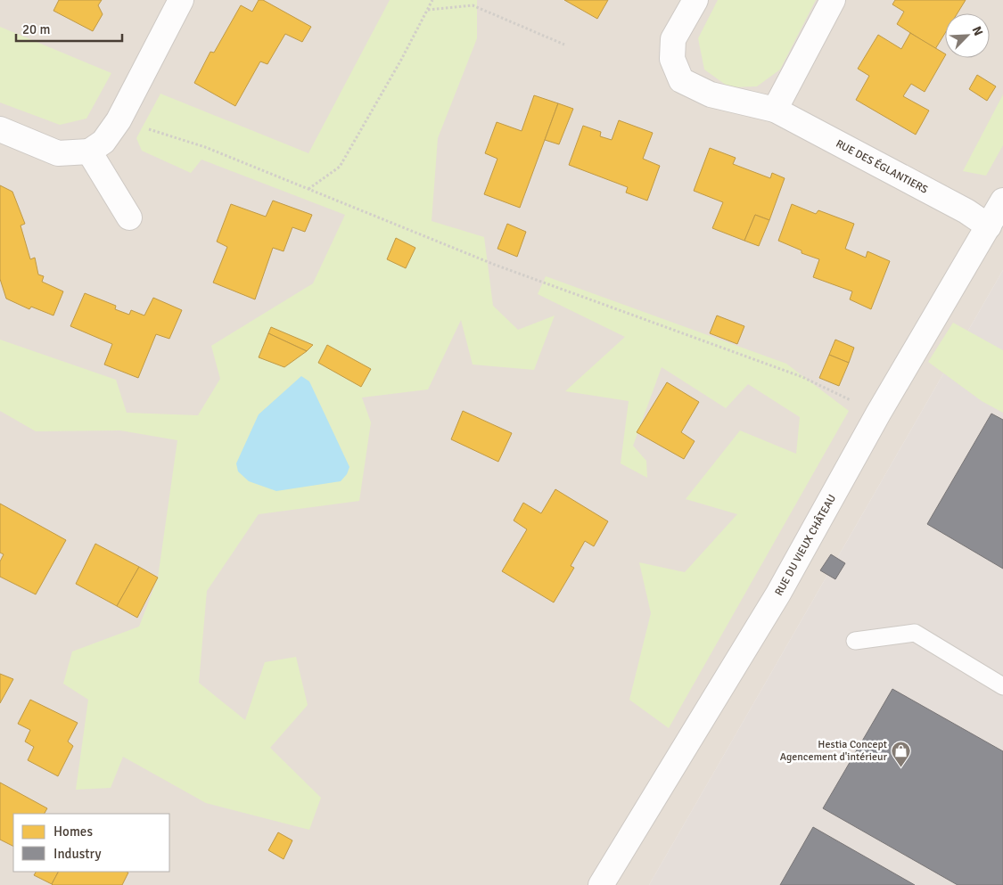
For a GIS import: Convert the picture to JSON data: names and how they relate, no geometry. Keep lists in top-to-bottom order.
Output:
{
  "streets": {
    "street": ["RUE DES ÉGLANTIERS", "RUE DU VIEUX CHÂTEAU"]
  },
  "crossings": [
    ["RUE DES ÉGLANTIERS", "RUE DU VIEUX CHÂTEAU"]
  ],
  "places": {
    "shop": ["Hestia Concept Agencement d'intérieur"]
  },
  "legend": ["Homes", "Industry"],
  "scale_bar": "20 m",
  "north": "top right"
}
